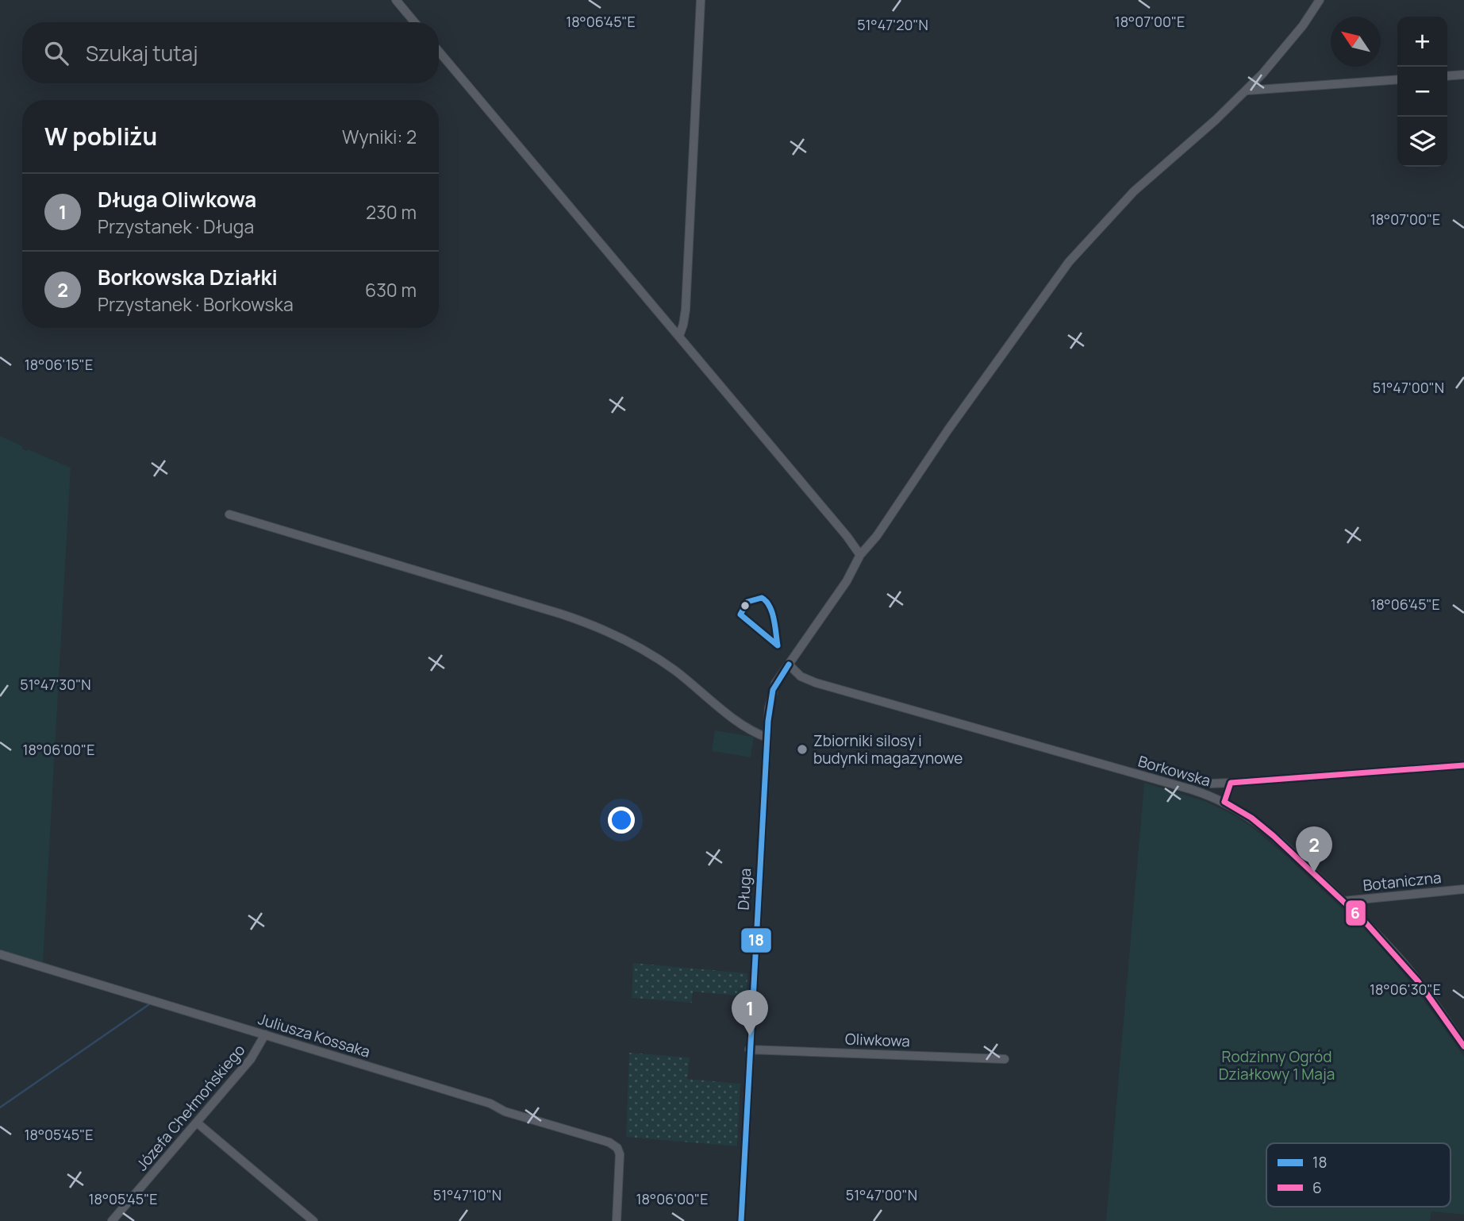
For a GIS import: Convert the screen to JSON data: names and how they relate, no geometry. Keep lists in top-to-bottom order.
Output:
{
  "streets": {
    "street": [
      "Borkowska",
      "Botaniczna",
      "Długa",
      "Juliusza Kossaka",
      "Oliwkowa",
      "Józefa Chełmońskiego"
    ]
  },
  "crossings": [
    ["Borkowska", "Botaniczna"],
    ["Borkowska", "Długa"],
    ["Długa", "Oliwkowa"],
    ["Juliusza Kossaka", "Józefa Chełmońskiego"]
  ],
  "parks": ["Rodzinny Ogród Działkowy 1 Maja"],
  "places": ["Zbiorniki silosy i budynki magazynowe"],
  "lines": ["transit line 18", "transit line 6"],
  "legend": ["18", "6"],
  "north": "top left",
  "page": {
    "map_buttons": ["+", "−"],
    "search": "Szukaj tutaj",
    "heading": ["W pobliżu", "Wyniki: 2"],
    "list": [
      {
        "mark": "1",
        "name": "Długa Oliwkowa",
        "note": "Przystanek · Długa",
        "value": "230 m"
      },
      {
        "mark": "2",
        "name": "Borkowska Działki",
        "note": "Przystanek · Borkowska",
        "value": "630 m"
      }
    ],
    "pins": ["2", "1"]
  },
  "coordinates": [
    "18°07'00\"E",
    "18°06'45\"E",
    "51°47'20\"N",
    "18°06'15\"E",
    "51°47'00\"N",
    "51°47'30\"N",
    "18°06'00\"E",
    "18°06'30\"E",
    "18°05'45\"E",
    "51°47'10\"N"
  ]
}
